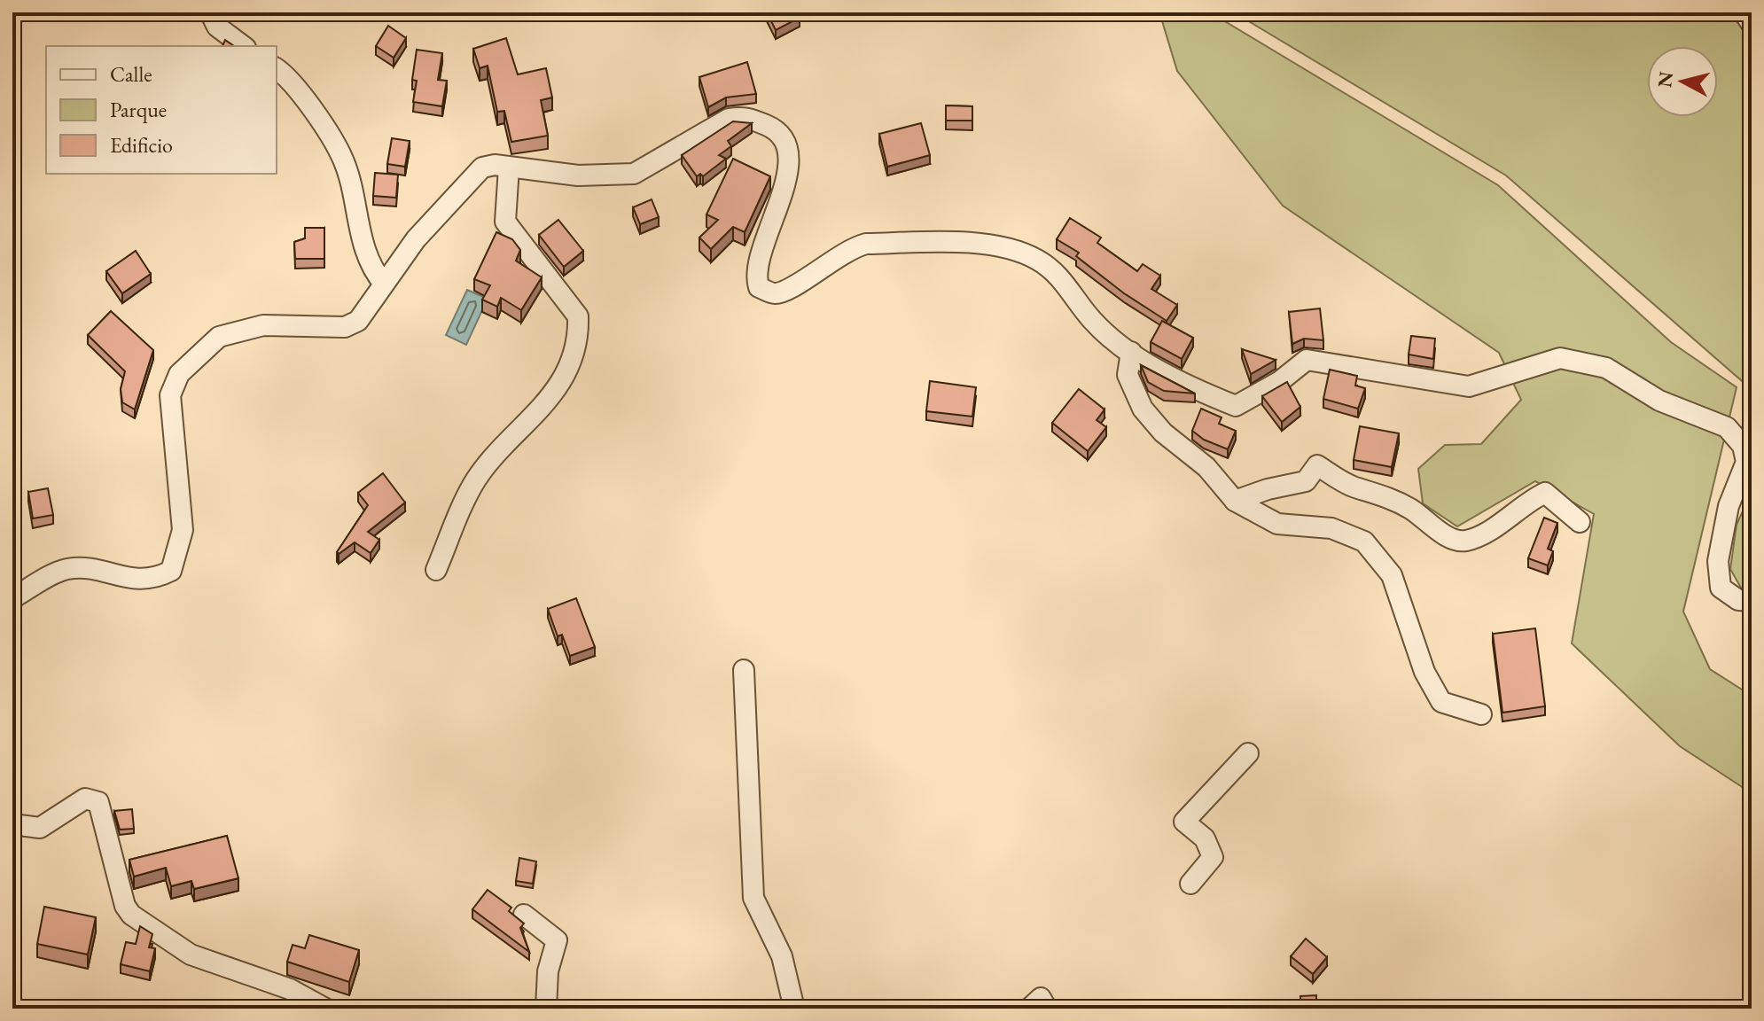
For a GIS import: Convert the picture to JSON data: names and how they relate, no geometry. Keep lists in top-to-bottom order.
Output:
{
  "legend": ["Calle", "Parque", "Edificio"],
  "north": "left"
}
